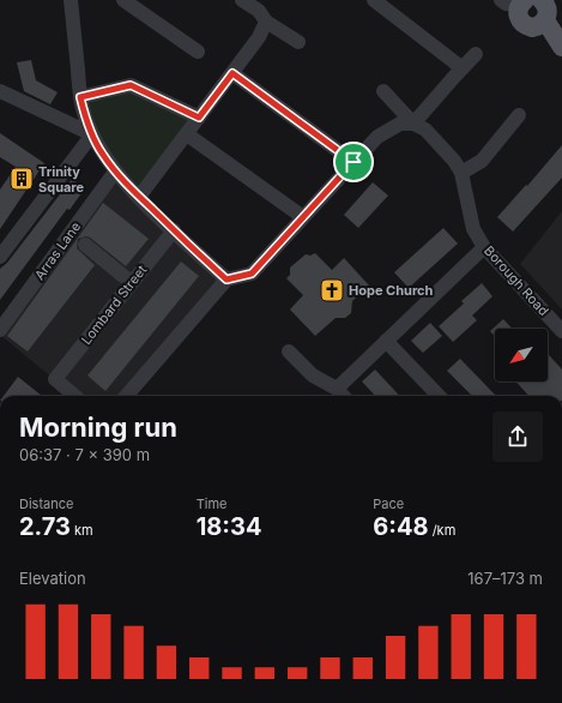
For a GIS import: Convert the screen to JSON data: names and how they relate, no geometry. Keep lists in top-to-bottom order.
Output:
{
  "streets": {
    "street": ["Arras Lane", "Borough Road", "Lombard Street"]
  },
  "places": {
    "building": ["Trinity Square"],
    "church": ["Hope Church"]
  },
  "north": "bottom left",
  "page": {
    "heading": ["Morning run", "06:37 · 7 × 390 m"],
    "stats": [
      ["Distance", "2.73 km"],
      ["Time", "18:34"],
      ["Pace", "6:48 /km"]
    ],
    "chart": ["Elevation", "167–173 m"]
  }
}
